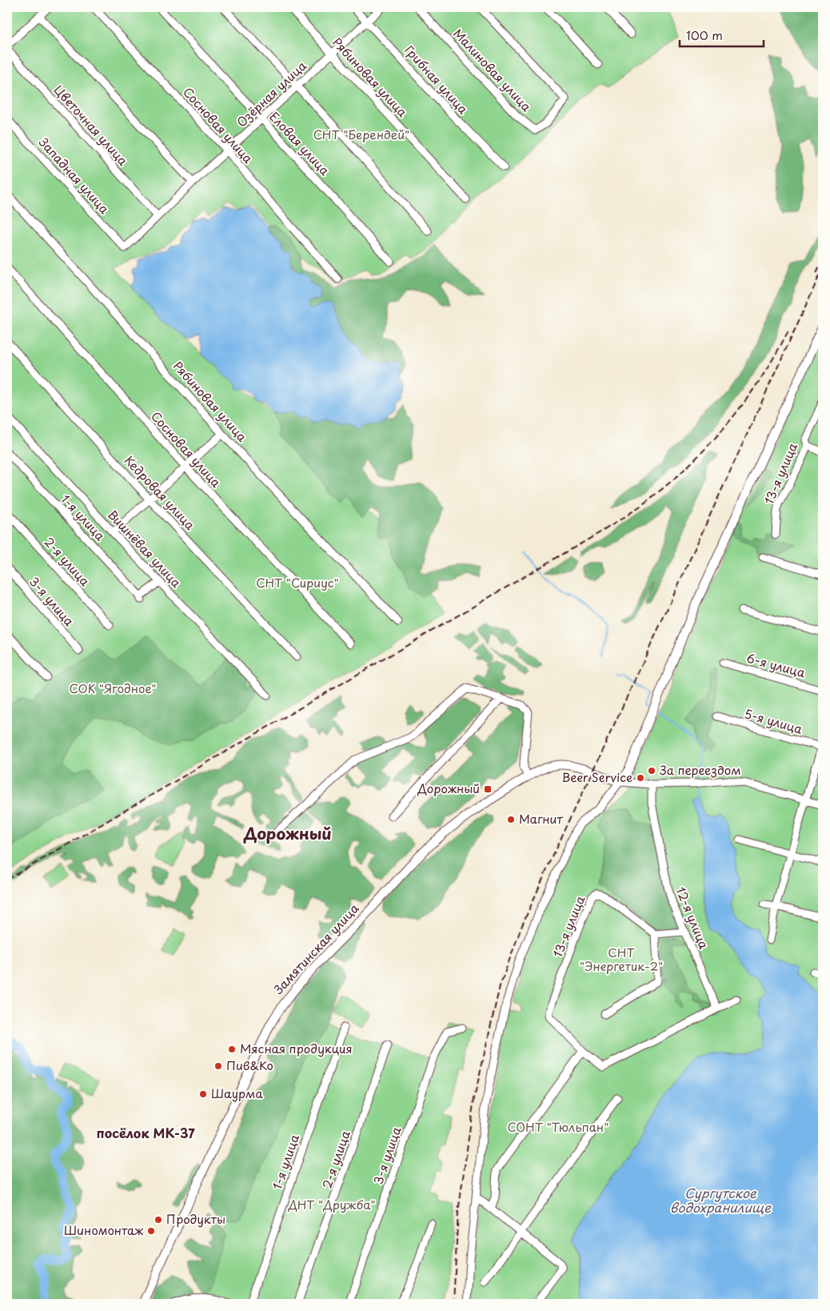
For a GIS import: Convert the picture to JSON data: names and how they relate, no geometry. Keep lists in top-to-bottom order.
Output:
{
  "streets": {
    "street": [
      "Малиновая улица",
      "Рябиновая улица",
      "Грибная улица",
      "Озёрная улица",
      "Цветочная улица",
      "Сосновая улица",
      "Еловая улица",
      "Западная улица",
      "13-я улица",
      "Кедровая улица",
      "1-я улица",
      "Вишнёвая улица",
      "2-я улица",
      "3-я улица",
      "6-я улица",
      "5-я улица",
      "12-я улица",
      "Замятинская улица"
    ]
  },
  "crossings": [
    ["Рябиновая улица", "Озёрная улица"],
    ["Грибная улица", "Озёрная улица"],
    ["Озёрная улица", "Цветочная улица"],
    ["Озёрная улица", "Сосновая улица"],
    ["Озёрная улица", "Еловая улица"],
    ["Озёрная улица", "Западная улица"],
    ["1-я улица", "Вишнёвая улица"]
  ],
  "districts": ["Дорожный", "посёлок МК-37"],
  "water": ["Сургутское водохранилище"],
  "parks": [
    "СНТ \"Берендей\"",
    "СНТ \"Сириус\"",
    "СОК \"Ягодное\"",
    "СHТ \"Энергетик-2\"",
    "СОНТ \"Тюльпан\"",
    "ДНТ \"Дружба\""
  ],
  "places": {
    "other": [
      "За переездом",
      "Beer Service",
      "Магнит",
      "Мясная продукция",
      "Пив&Ко",
      "Шаурма",
      "Продукты",
      "Шиномонтаж"
    ],
    "transit": ["Дорожный"]
  },
  "scale_bar": "100 m"
}
